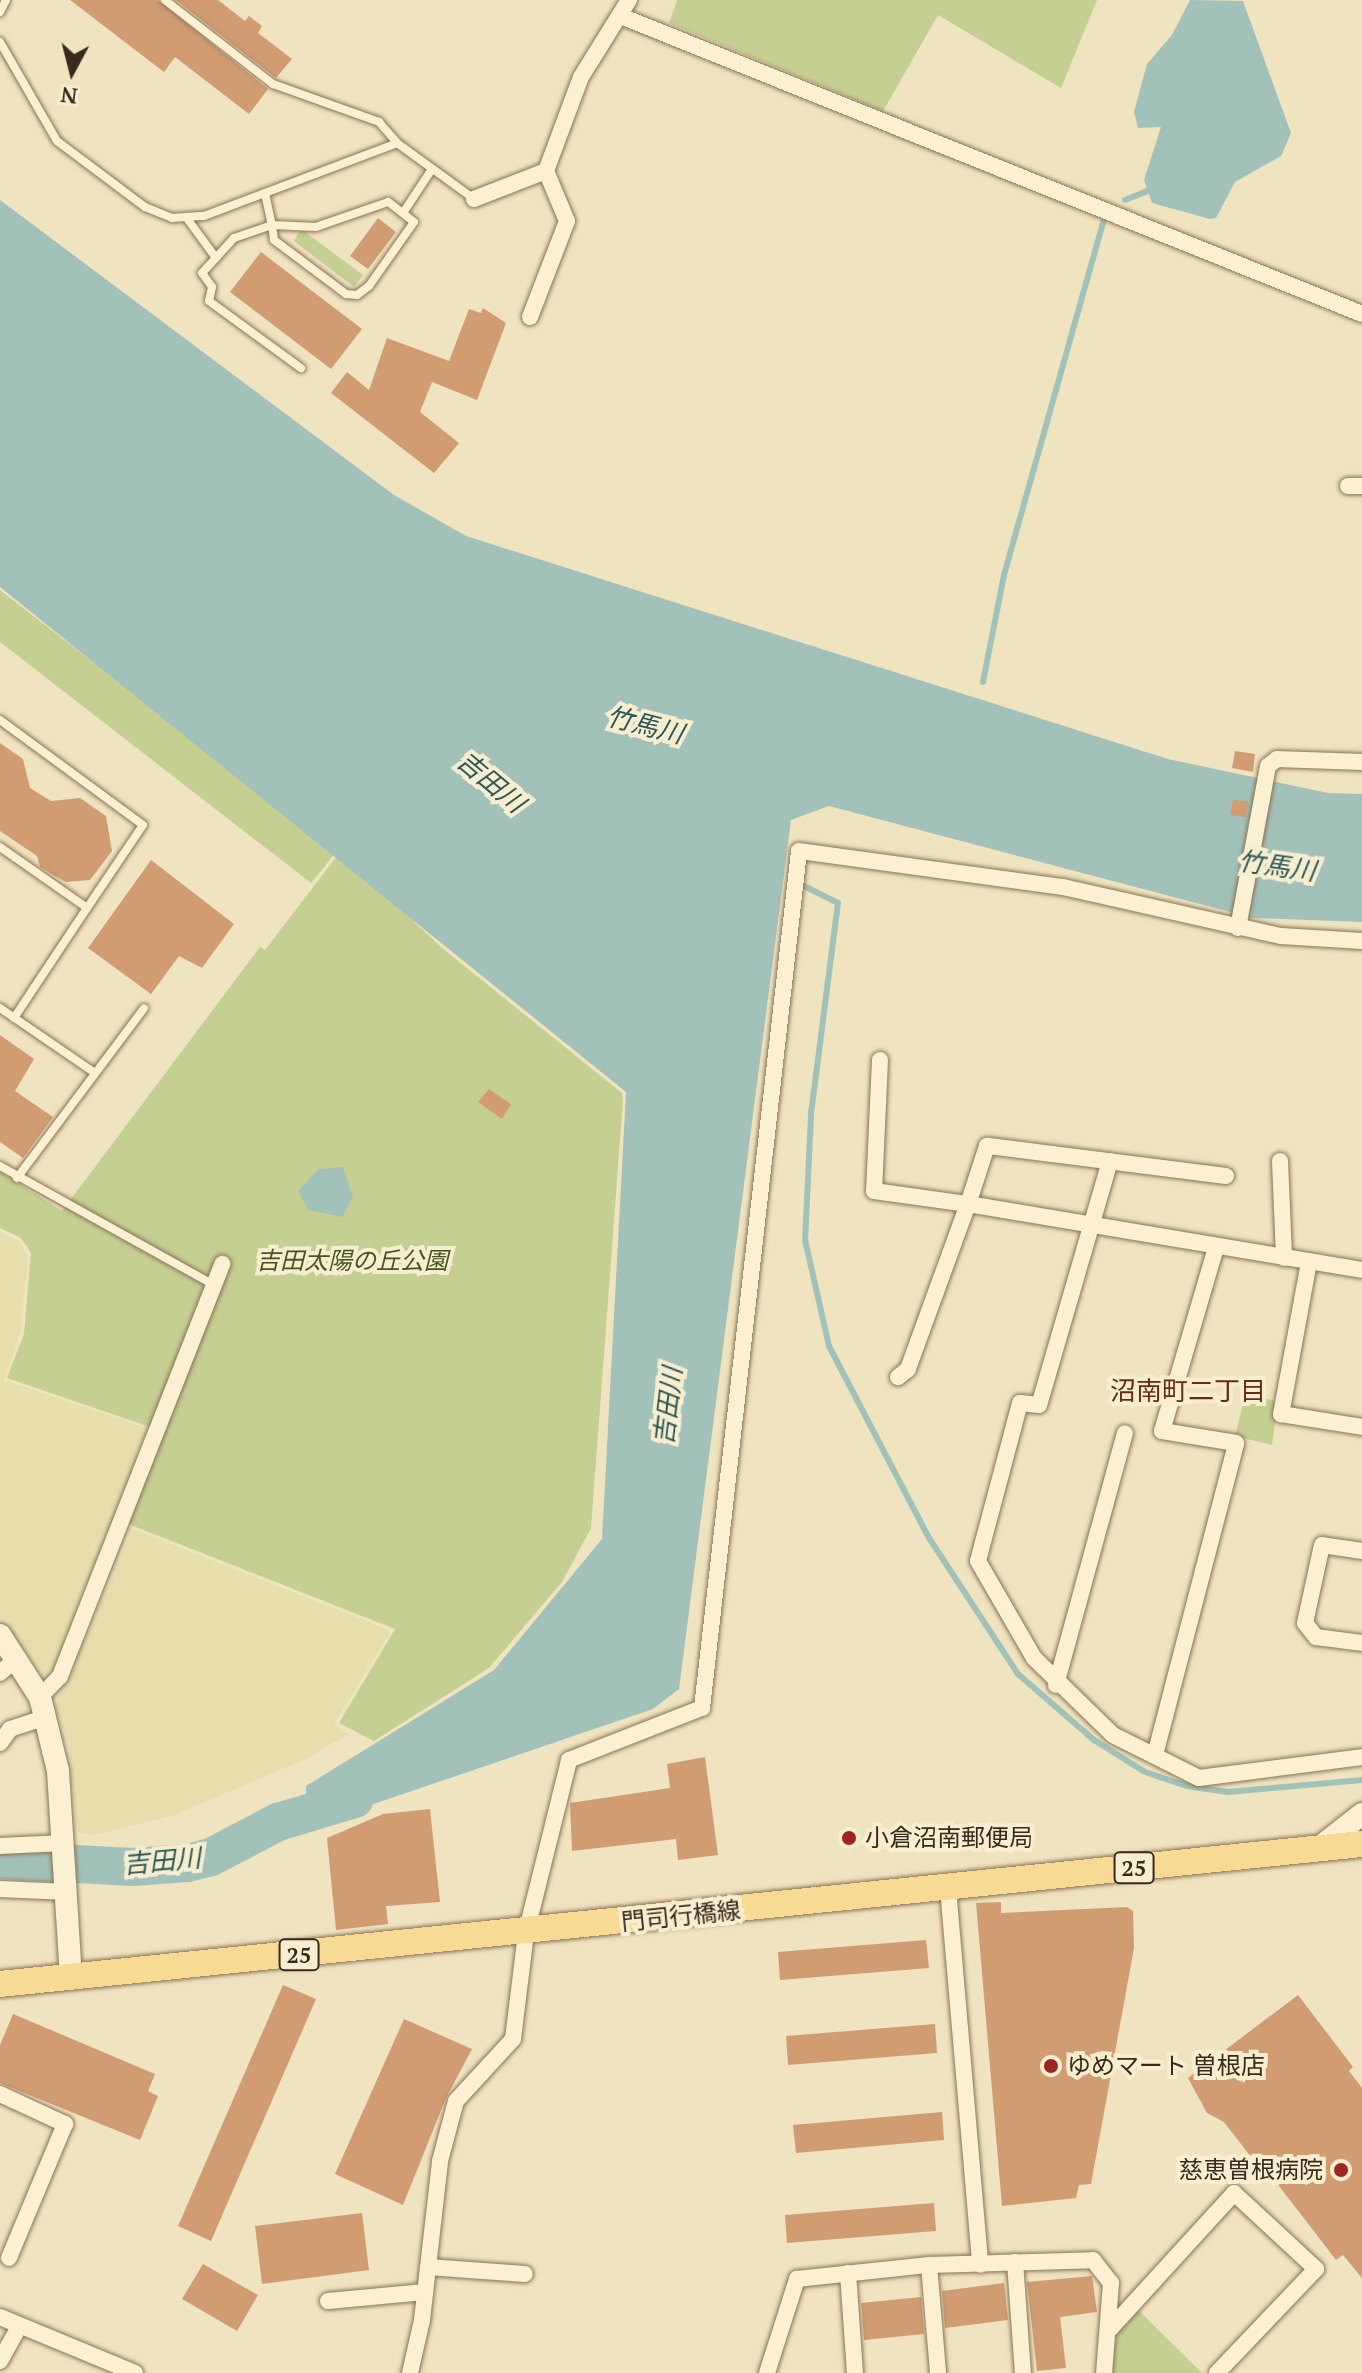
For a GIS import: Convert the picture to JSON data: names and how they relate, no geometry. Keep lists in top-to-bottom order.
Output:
{
  "streets": {
    "main road": ["25", "門司行橋線"]
  },
  "districts": ["沼南町二丁目"],
  "water": ["竹馬川", "吉田川"],
  "parks": ["吉田太陽の丘公園"],
  "places": ["小倉沼南郵便局", "ゆめマート 曽根店", "慈恵曽根病院"],
  "north": "bottom"
}
